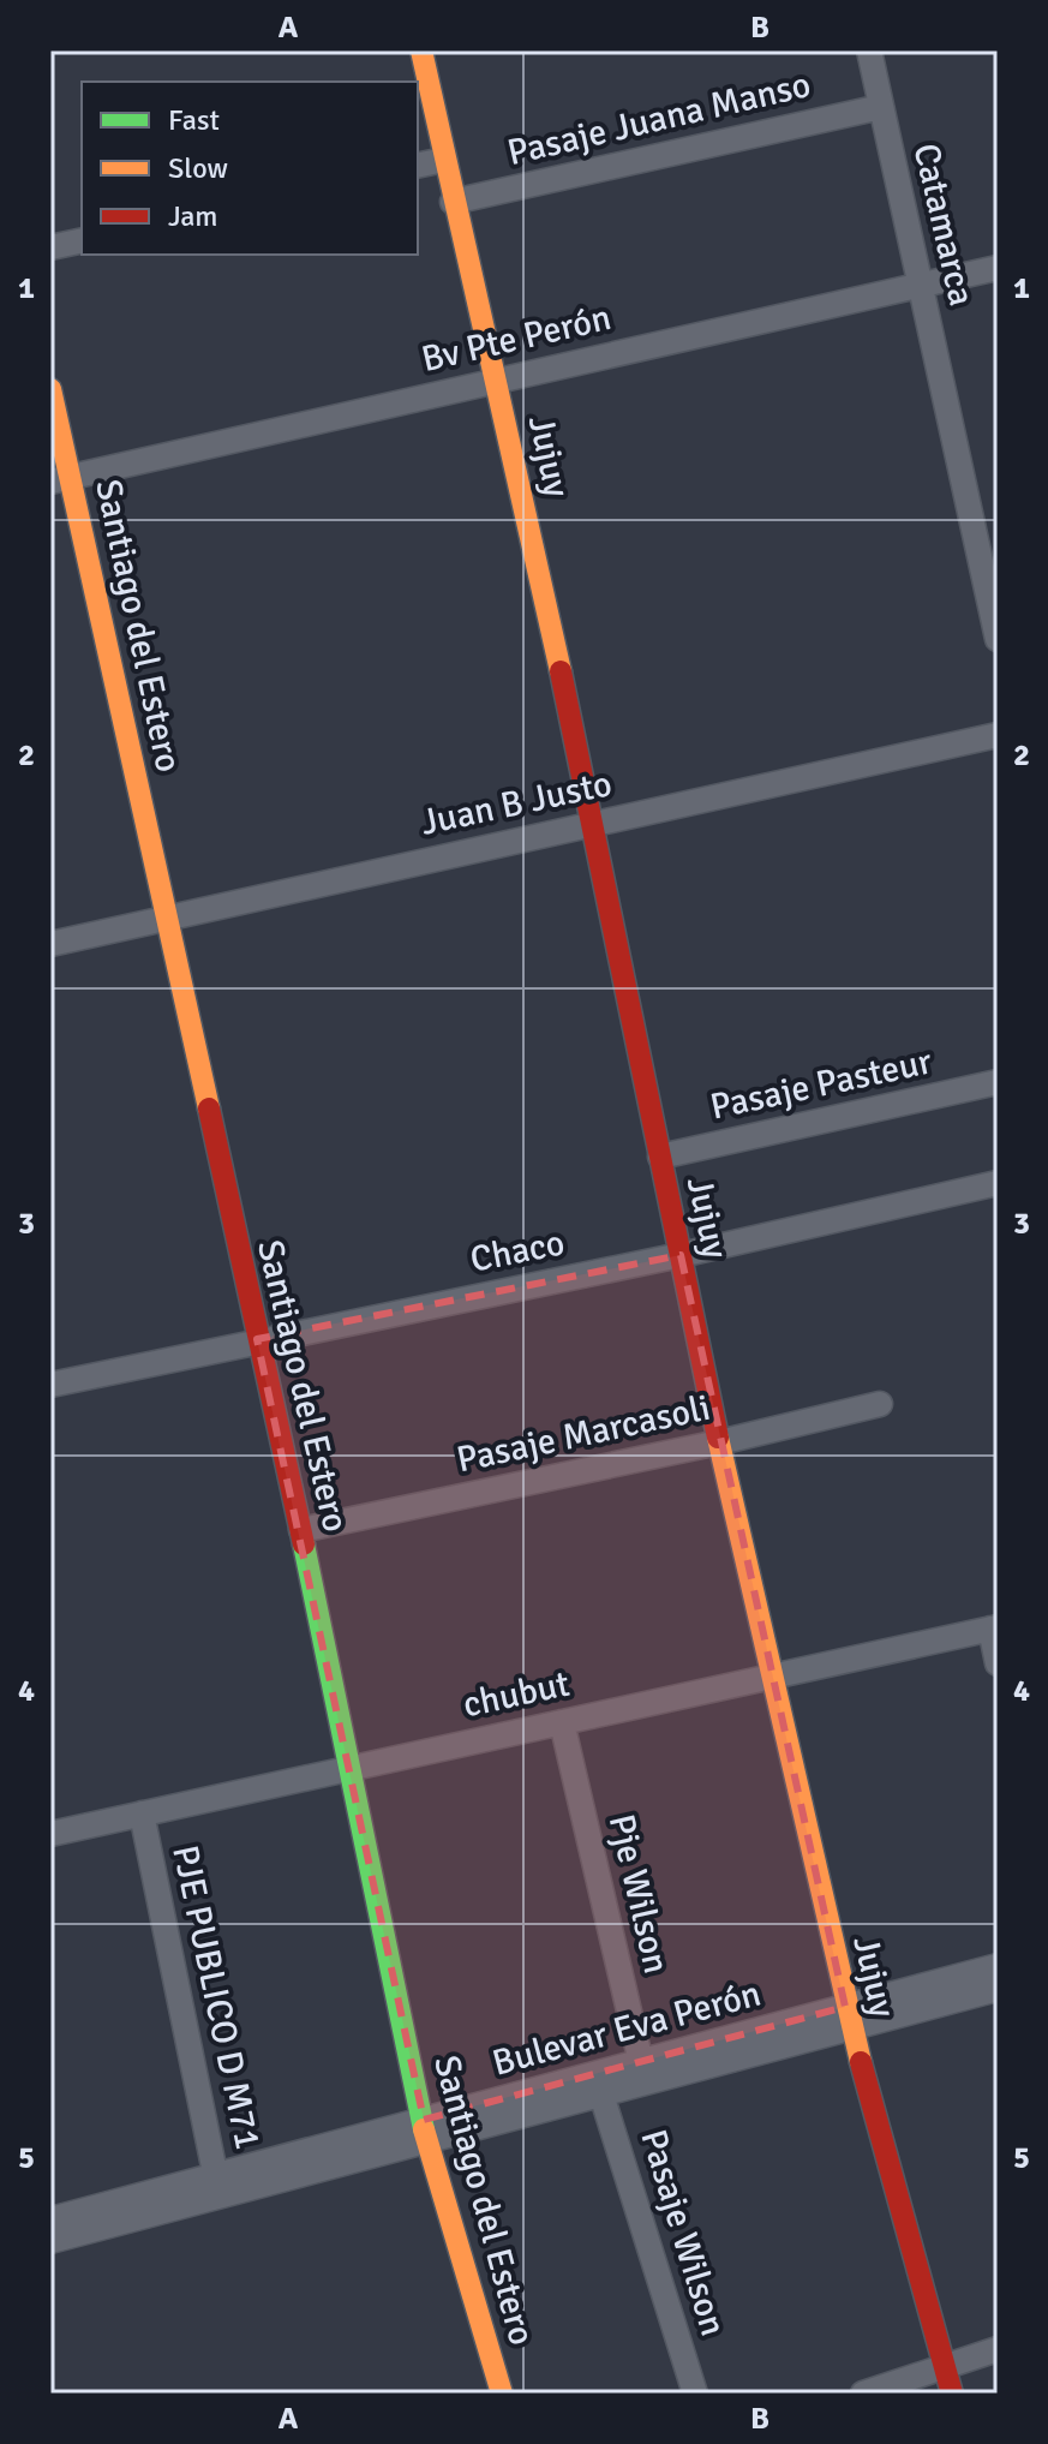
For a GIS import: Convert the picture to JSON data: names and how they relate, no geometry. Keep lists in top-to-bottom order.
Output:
{
  "streets": {
    "street": [
      "Pasaje Juana Manso",
      "Catamarca",
      "Bv Pte Perón",
      "Jujuy",
      "Santiago del Estero",
      "Juan B Justo",
      "Pasaje Pasteur",
      "Chaco",
      "Pasaje Marcasoli",
      "chubut",
      "Pje Wilson",
      "PJE PUBLICO D M71",
      "Bulevar Eva Perón",
      "Pasaje Wilson"
    ]
  },
  "crossings": [
    ["Pasaje Juana Manso", "Catamarca"],
    ["Pasaje Juana Manso", "Jujuy"],
    ["Catamarca", "Bv Pte Perón"],
    ["Bv Pte Perón", "Jujuy"],
    ["Bv Pte Perón", "Santiago del Estero"],
    ["Jujuy", "Juan B Justo"],
    ["Jujuy", "Pasaje Pasteur"],
    ["Jujuy", "Chaco"],
    ["Jujuy", "Pasaje Marcasoli"],
    ["Jujuy", "chubut"],
    ["Jujuy", "Bulevar Eva Perón"],
    ["Santiago del Estero", "Juan B Justo"],
    ["Santiago del Estero", "Chaco"],
    ["Santiago del Estero", "Pasaje Marcasoli"],
    ["Santiago del Estero", "chubut"],
    ["Santiago del Estero", "Bulevar Eva Perón"],
    ["chubut", "Pje Wilson"],
    ["chubut", "PJE PUBLICO D M71"],
    ["Pje Wilson", "Bulevar Eva Perón"],
    ["PJE PUBLICO D M71", "Bulevar Eva Perón"],
    ["Bulevar Eva Perón", "Pasaje Wilson"]
  ],
  "legend": ["Fast", "Slow", "Jam"],
  "grid": {
    "columns": ["A", "B"],
    "rows": [
      "1",
      "2",
      "3",
      "4",
      "5"
    ]
  }
}
